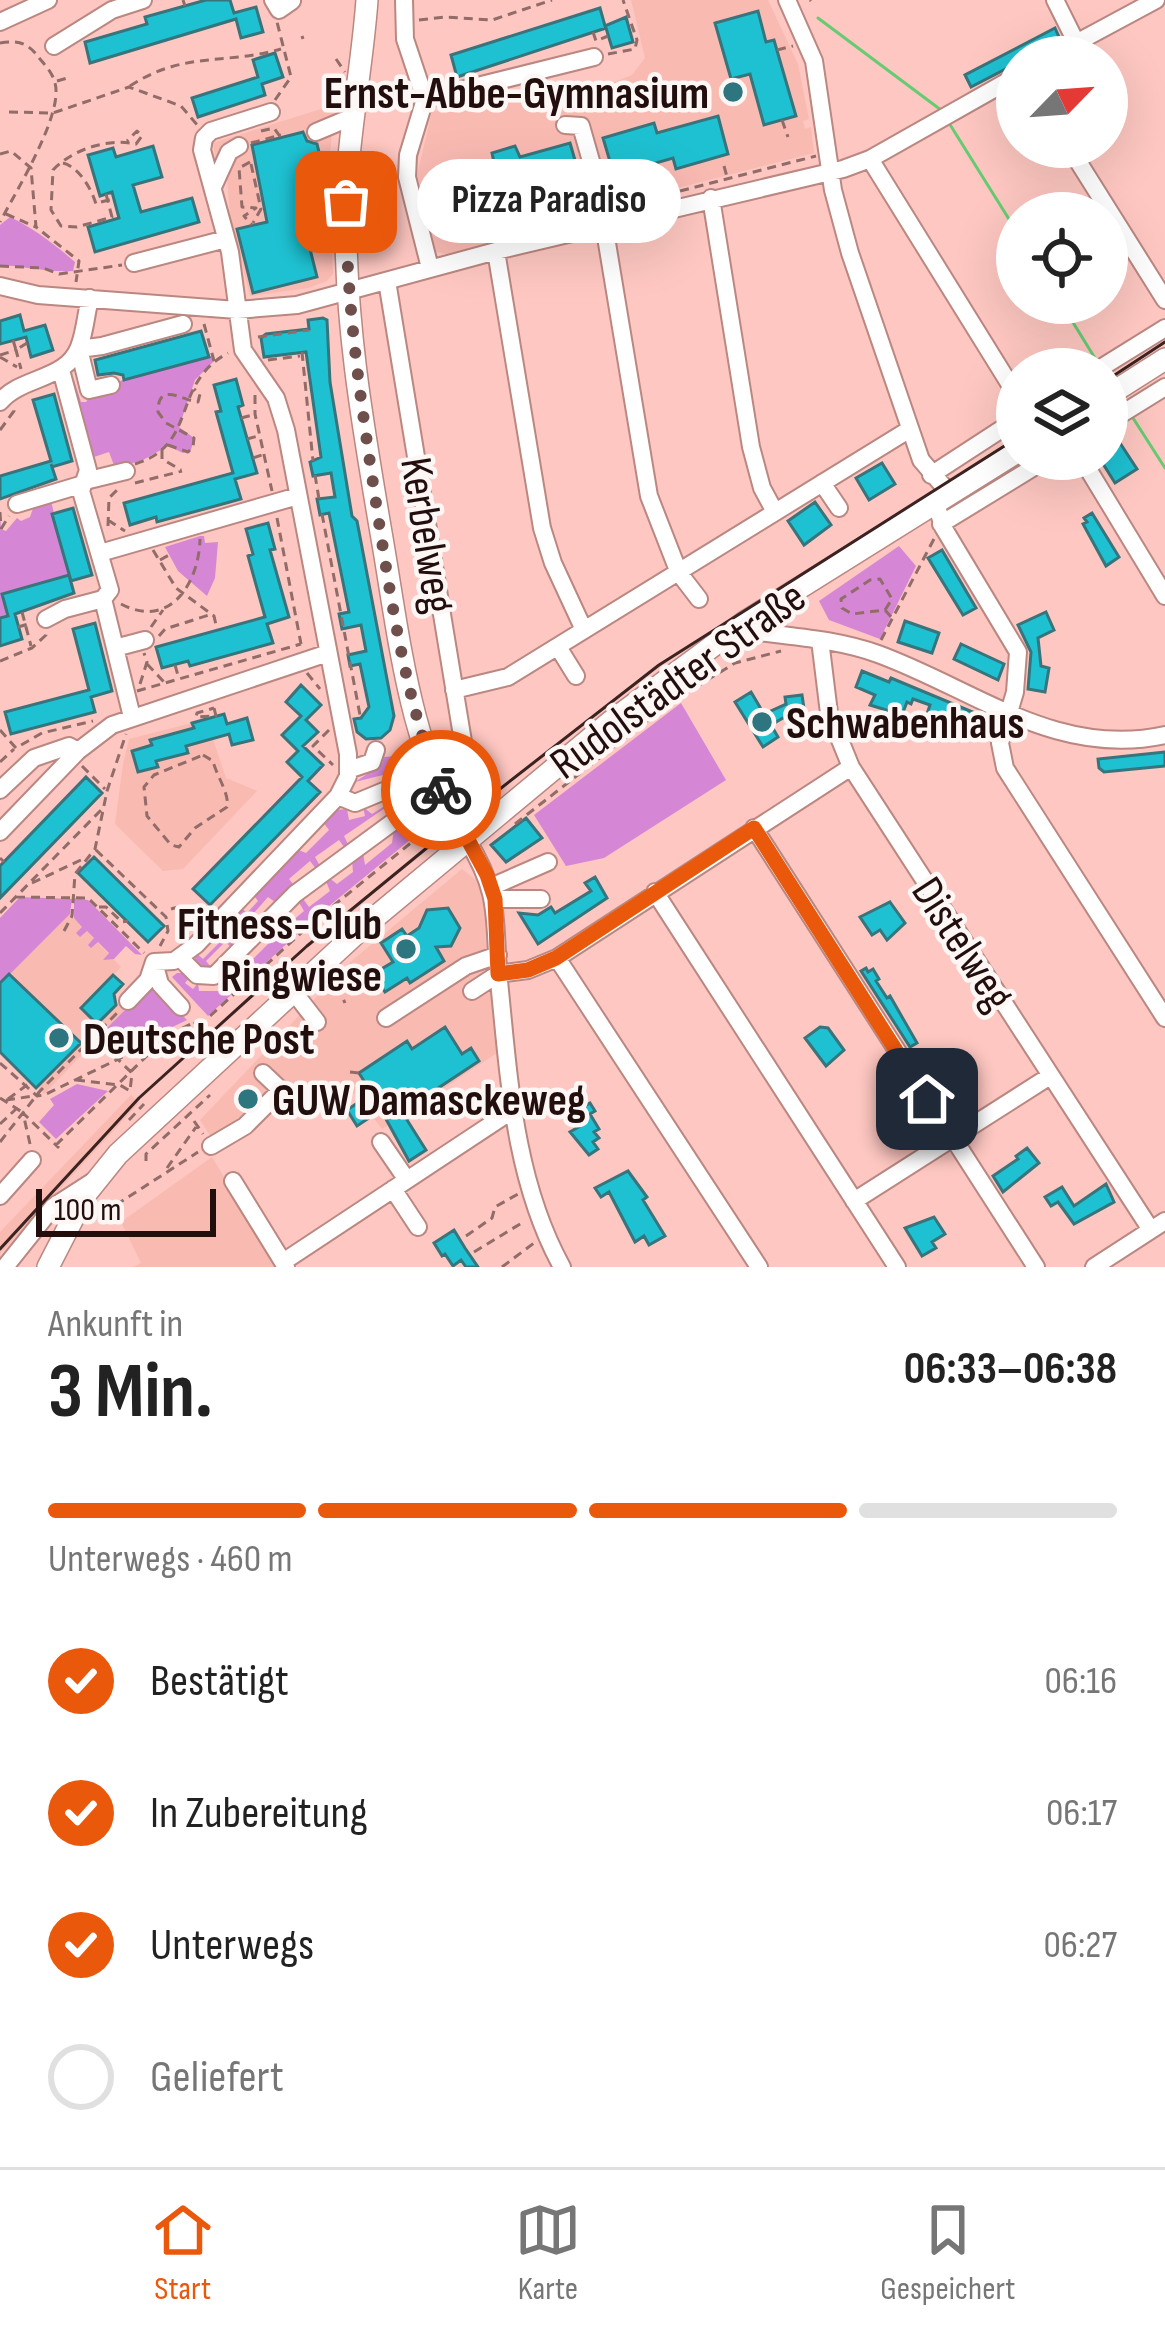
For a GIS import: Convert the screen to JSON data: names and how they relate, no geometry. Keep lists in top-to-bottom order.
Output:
{
  "streets": {
    "main road": ["Rudolstädter Straße"],
    "street": ["Kerbelweg", "Distelweg"]
  },
  "places": [
    "Ernst-Abbe-Gymnasium",
    "Pizza Paradiso",
    "Schwabenhaus",
    "Fitness-Club Ringwiese",
    "Deutsche Post",
    "GUW Damasckeweg"
  ],
  "scale_bar": "100 m",
  "north": "top right",
  "page": {
    "bubble": "Pizza Paradiso",
    "scale": "100 m",
    "heading": ["3 Min.", "Ankunft in", "06:33–06:38"],
    "bar": "Unterwegs · 460 m",
    "list": [
      ["Bestätigt", "06:16"],
      ["In Zubereitung", "06:17"],
      ["Unterwegs", "06:27"],
      "Geliefert"
    ],
    "tabs": ["Start", "Karte", "Gespeichert"]
  }
}
